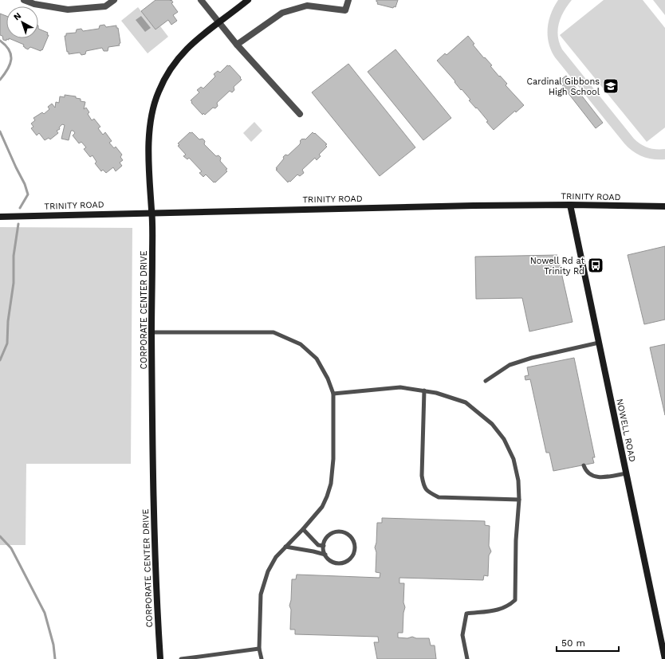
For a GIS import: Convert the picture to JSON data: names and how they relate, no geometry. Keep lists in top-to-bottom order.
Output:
{
  "streets": {
    "street": ["TRINITY ROAD", "CORPORATE CENTER DRIVE", "NOWELL ROAD"]
  },
  "crossings": [
    ["TRINITY ROAD", "CORPORATE CENTER DRIVE"],
    ["TRINITY ROAD", "NOWELL ROAD"]
  ],
  "places": {
    "school or university": ["Cardinal Gibbons High School"],
    "bus stop": ["Nowell Rd at Trinity Rd"]
  },
  "scale_bar": "50 m",
  "north": "top left"
}
